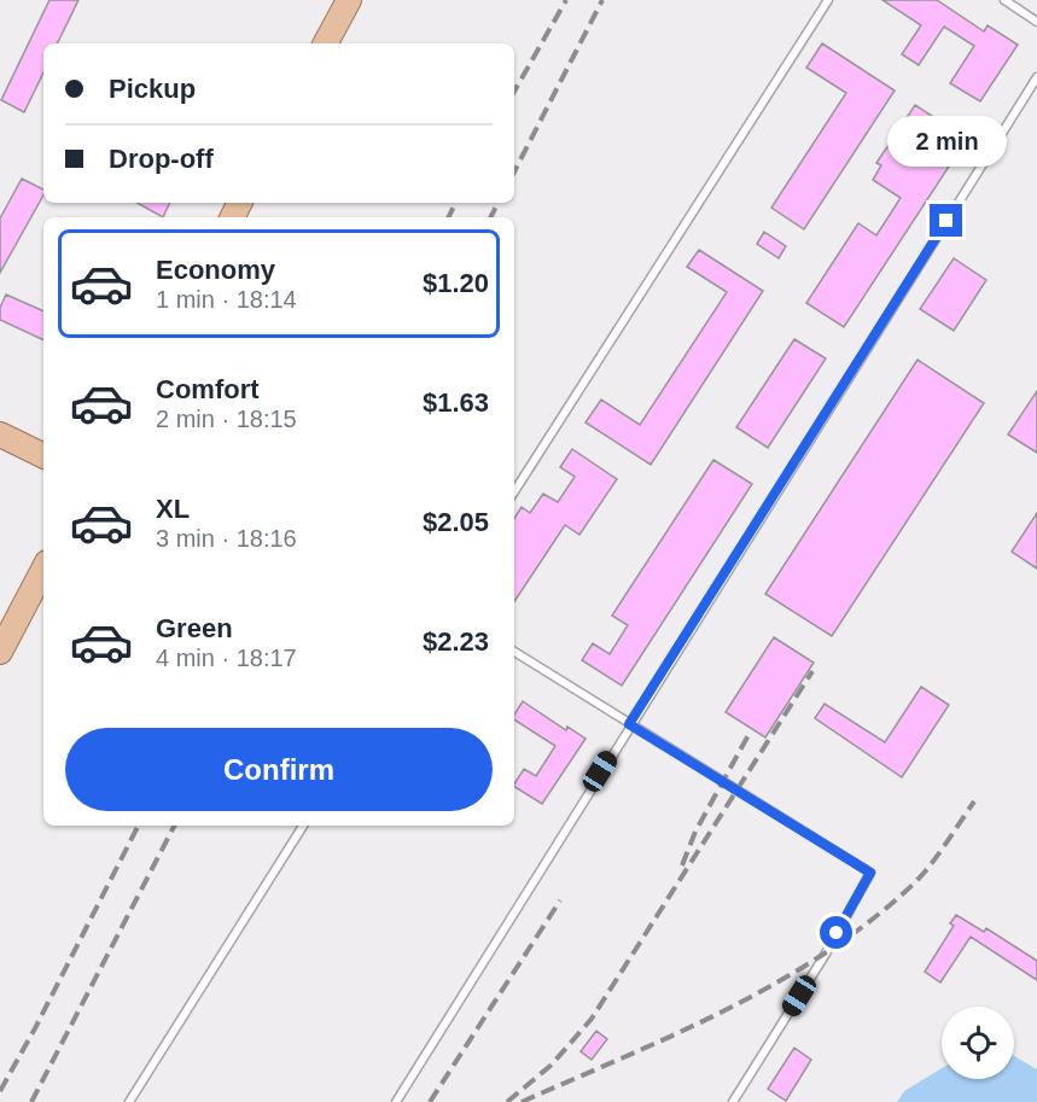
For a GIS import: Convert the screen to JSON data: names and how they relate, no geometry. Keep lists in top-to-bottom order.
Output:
{
  "page": {
    "banner": ["Pickup", "Drop-off"],
    "bubble": "2 min",
    "list": [
      {
        "name": "Economy",
        "note": "1 min · 18:14",
        "value": "$1.20"
      },
      {
        "name": "Comfort",
        "note": "2 min · 18:15",
        "value": "$1.63"
      },
      {
        "name": "XL",
        "note": "3 min · 18:16",
        "value": "$2.05"
      },
      {
        "name": "Green",
        "note": "4 min · 18:17",
        "value": "$2.23"
      }
    ],
    "buttons": "Confirm"
  }
}
